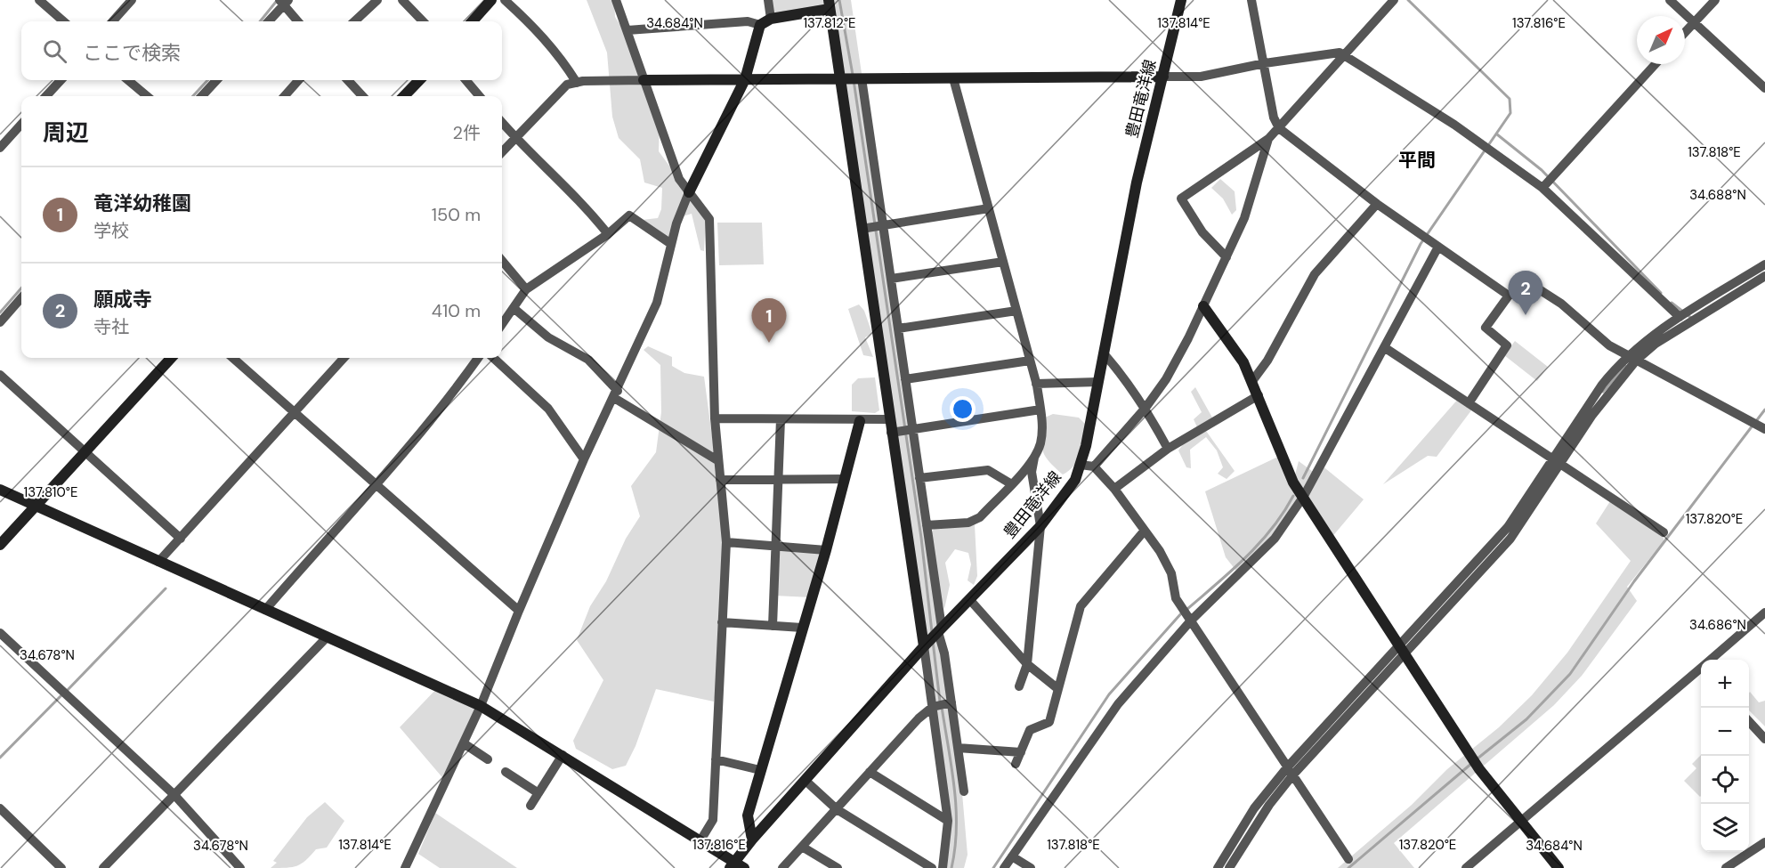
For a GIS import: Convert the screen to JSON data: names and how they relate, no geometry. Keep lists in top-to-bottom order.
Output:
{
  "streets": {
    "street": ["豊田竜洋線"]
  },
  "districts": ["平間"],
  "north": "top right",
  "page": {
    "search": "ここで検索",
    "heading": ["周辺", "2件"],
    "list": [
      {
        "mark": "1",
        "name": "竜洋幼稚園",
        "note": "学校",
        "value": "150 m"
      },
      {
        "mark": "2",
        "name": "願成寺",
        "note": "寺社",
        "value": "410 m"
      }
    ],
    "pins": ["2", "1"],
    "map_buttons": ["+", "−"]
  },
  "coordinates": [
    "34.684°N",
    "137.812°E",
    "137.814°E",
    "137.816°E",
    "137.818°E",
    "34.688°N",
    "137.810°E",
    "137.820°E",
    "34.686°N",
    "34.678°N"
  ]
}
